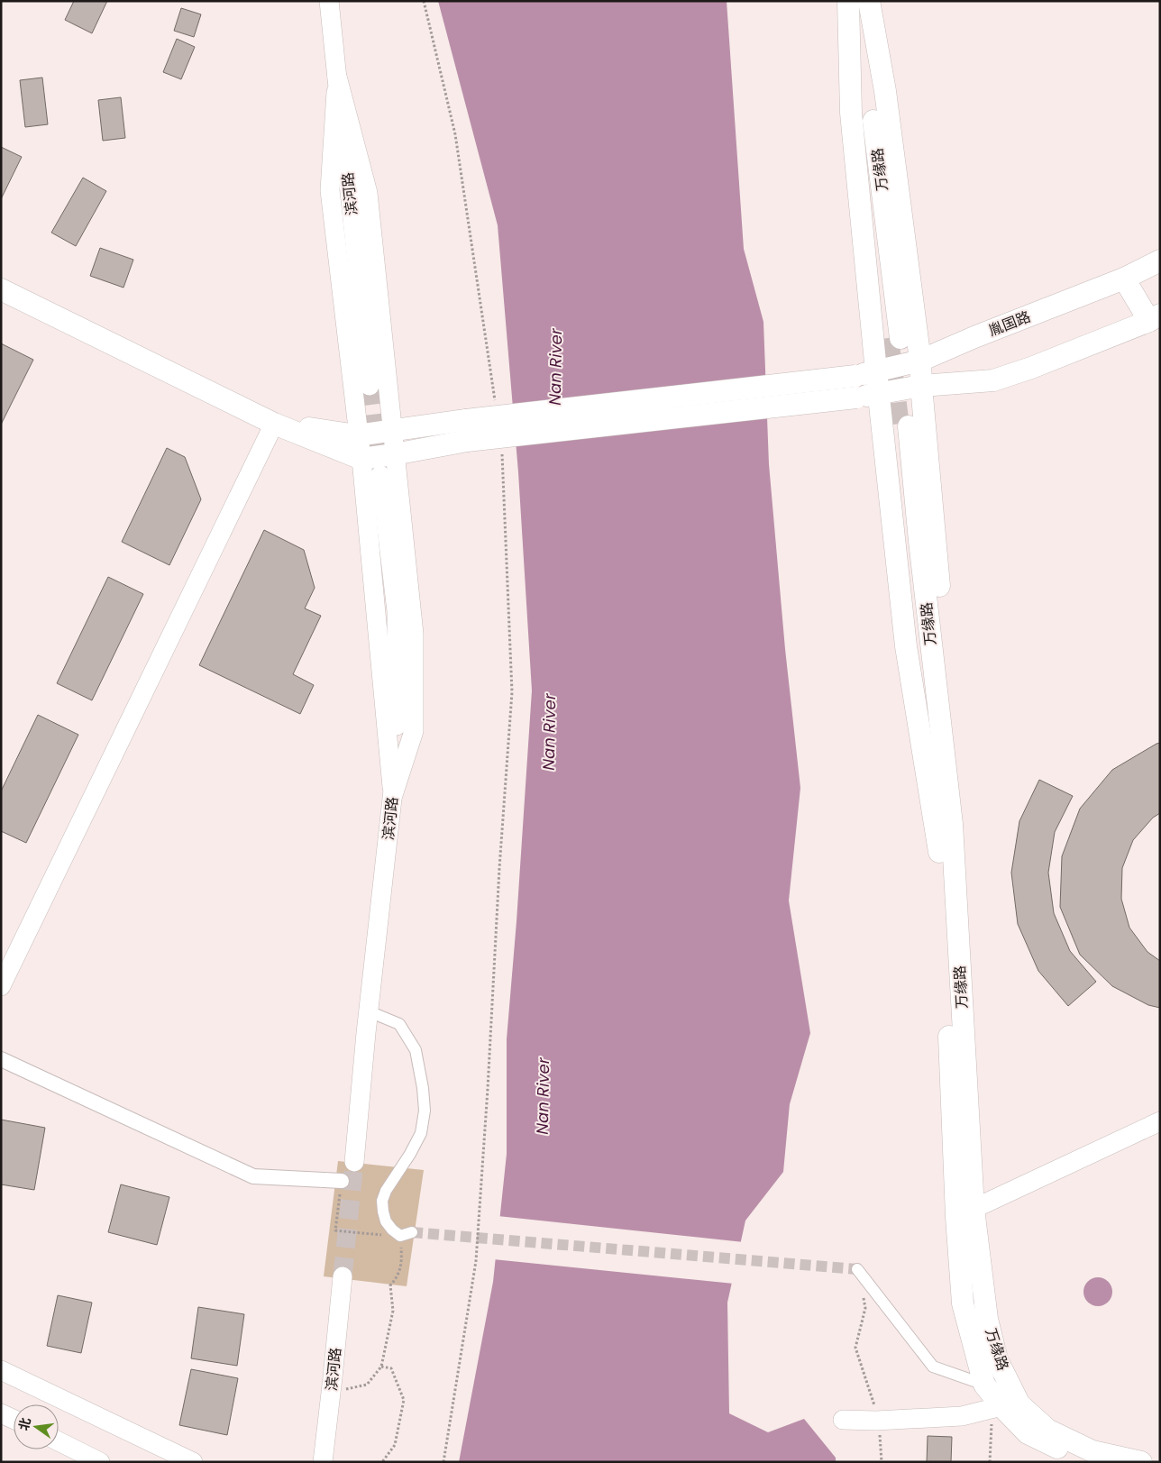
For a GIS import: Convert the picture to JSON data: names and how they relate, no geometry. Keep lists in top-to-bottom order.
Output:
{
  "streets": {
    "main road": ["万缘路", "胤国路"],
    "street": ["滨河路"]
  },
  "water": ["Nan River"],
  "north": "left"
}
